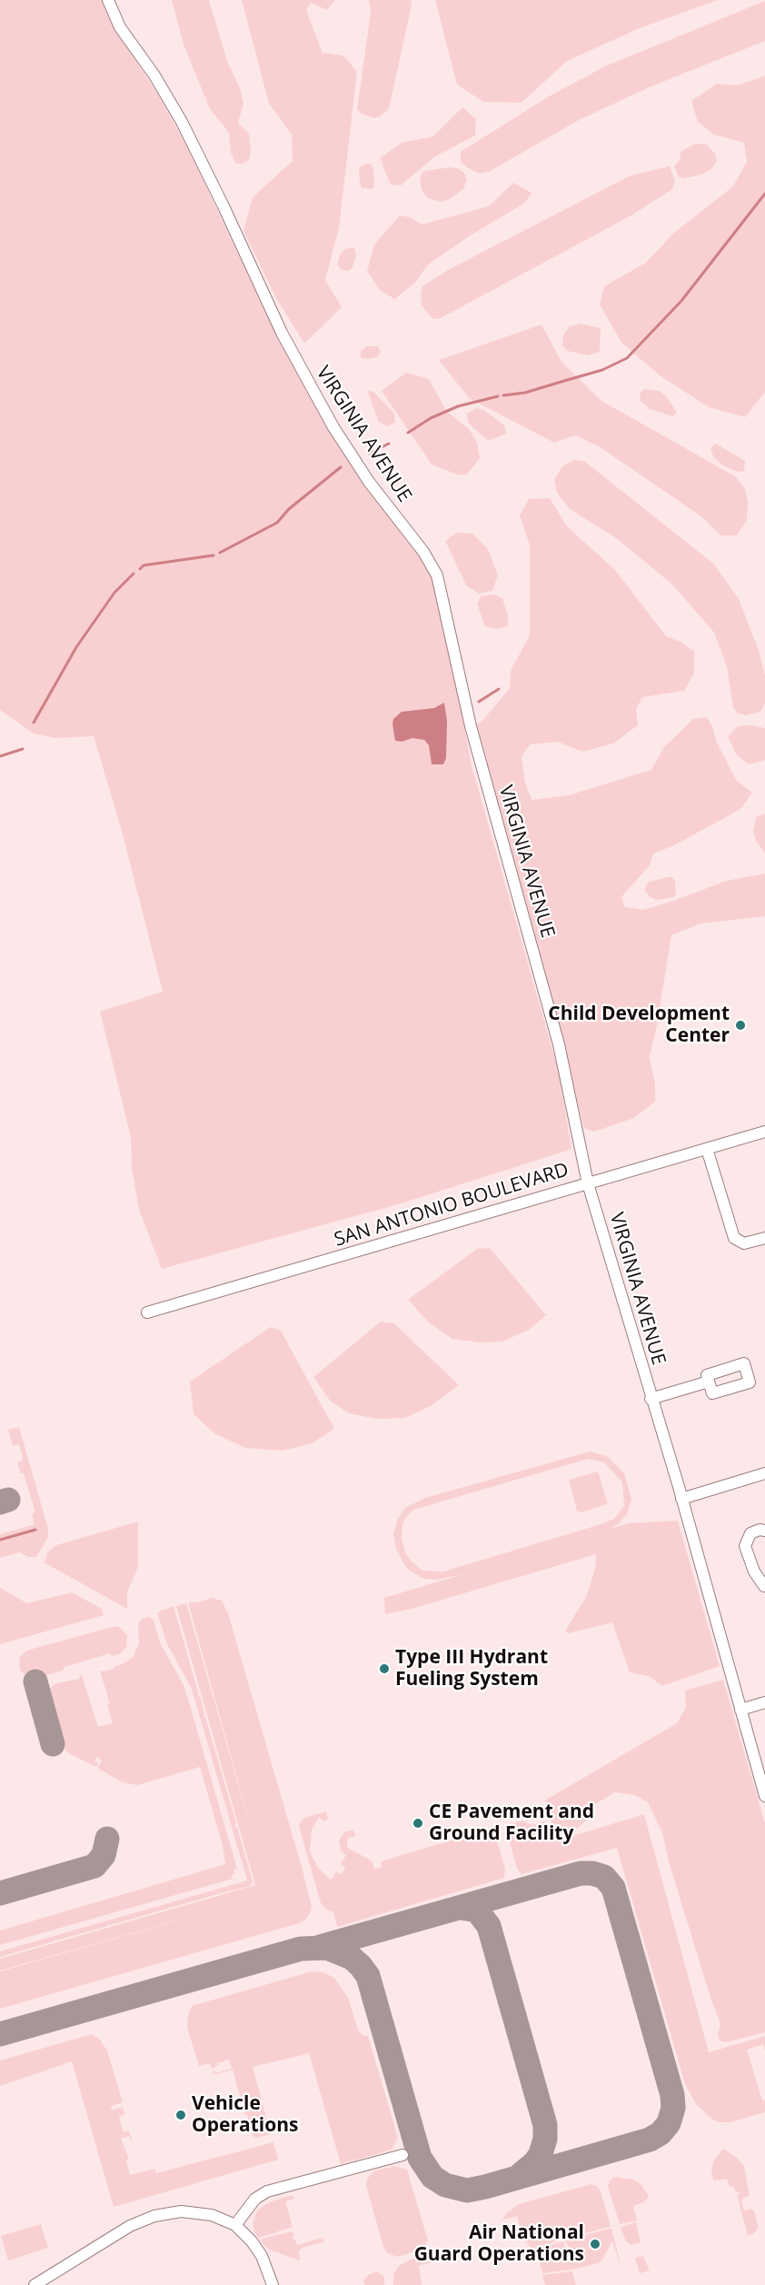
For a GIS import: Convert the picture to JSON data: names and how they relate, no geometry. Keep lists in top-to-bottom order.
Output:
{
  "streets": {
    "street": ["VIRGINIA AVENUE", "SAN ANTONIO BOULEVARD"]
  },
  "crossings": [
    ["VIRGINIA AVENUE", "SAN ANTONIO BOULEVARD"]
  ],
  "places": [
    "Child Development Center",
    "Type III Hydrant Fueling System",
    "CE Pavement and Ground Facility",
    "Vehicle Operations",
    "Air National Guard Operations"
  ]
}
